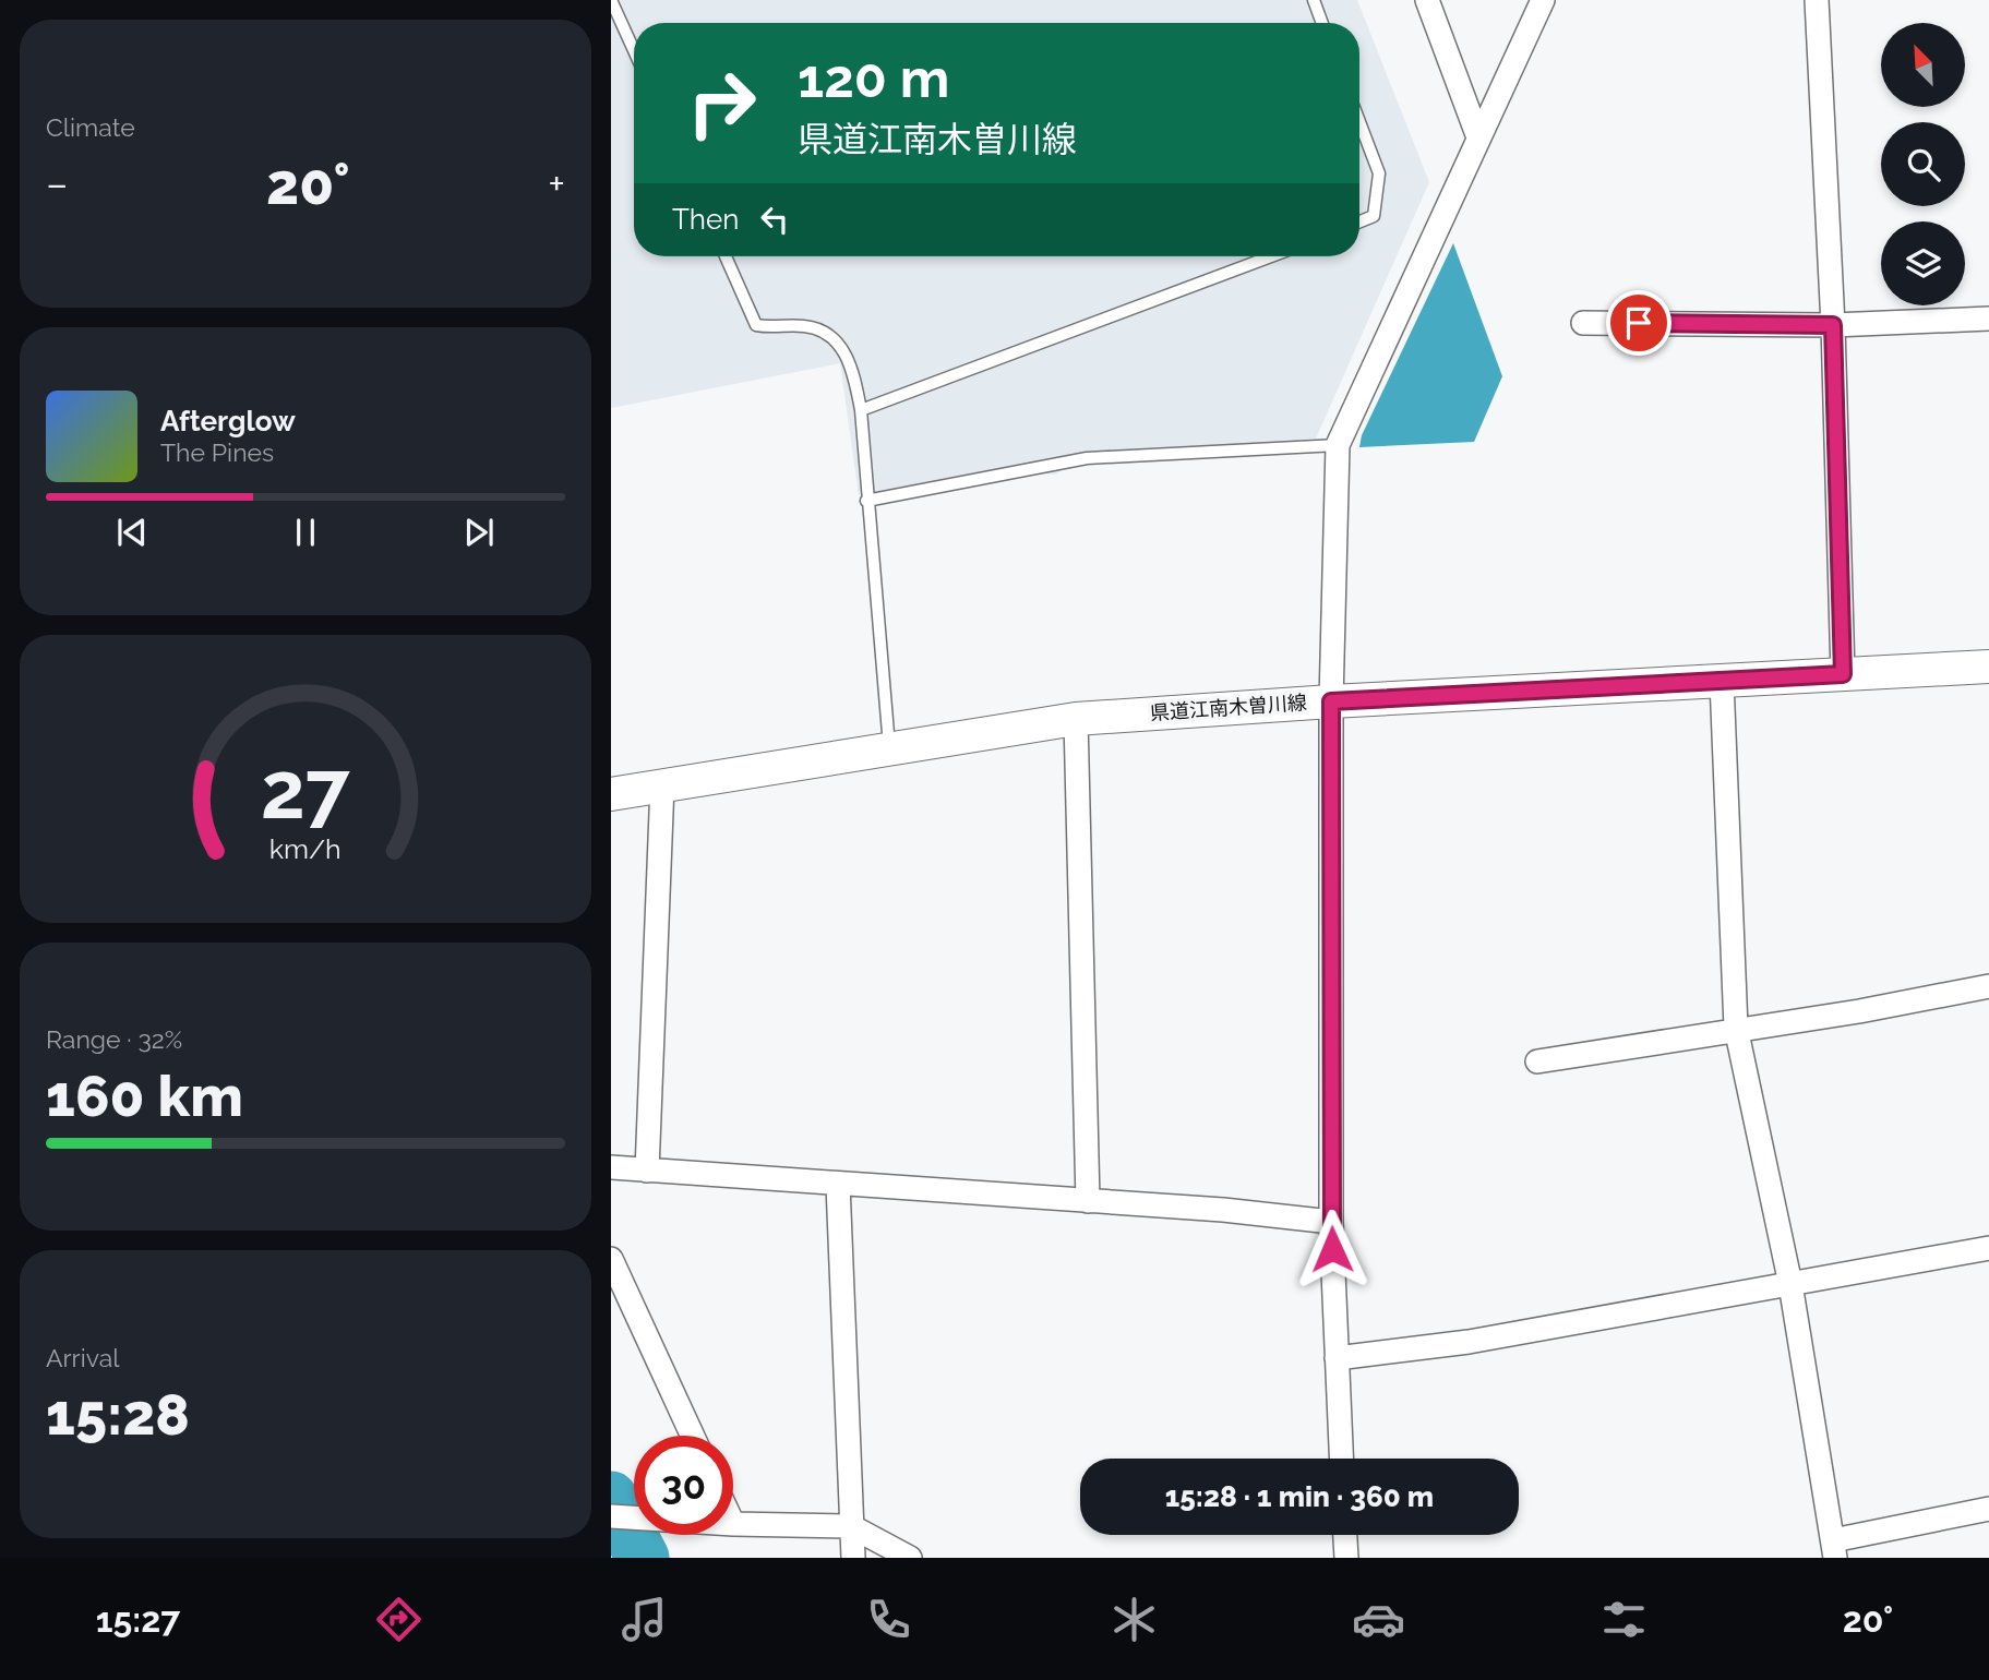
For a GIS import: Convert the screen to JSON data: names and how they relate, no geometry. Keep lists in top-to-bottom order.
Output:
{
  "streets": {
    "main road": ["県道江南木曽川線"]
  },
  "north": "top left",
  "page": {
    "tile": [
      "Climate",
      ["Range · 32%", "160 km"],
      ["Arrival", "15:28"]
    ],
    "turn": ["120 m", "県道江南木曽川線"],
    "heat": ["−", "20°", "+"],
    "then": "Then",
    "song": ["Afterglow", "The Pines"],
    "limit": "30",
    "trip": "15:28 · 1 min · 360 m",
    "tabs": ["15:27", "20°"],
    "gauge": ["27", "km/h"]
  }
}
